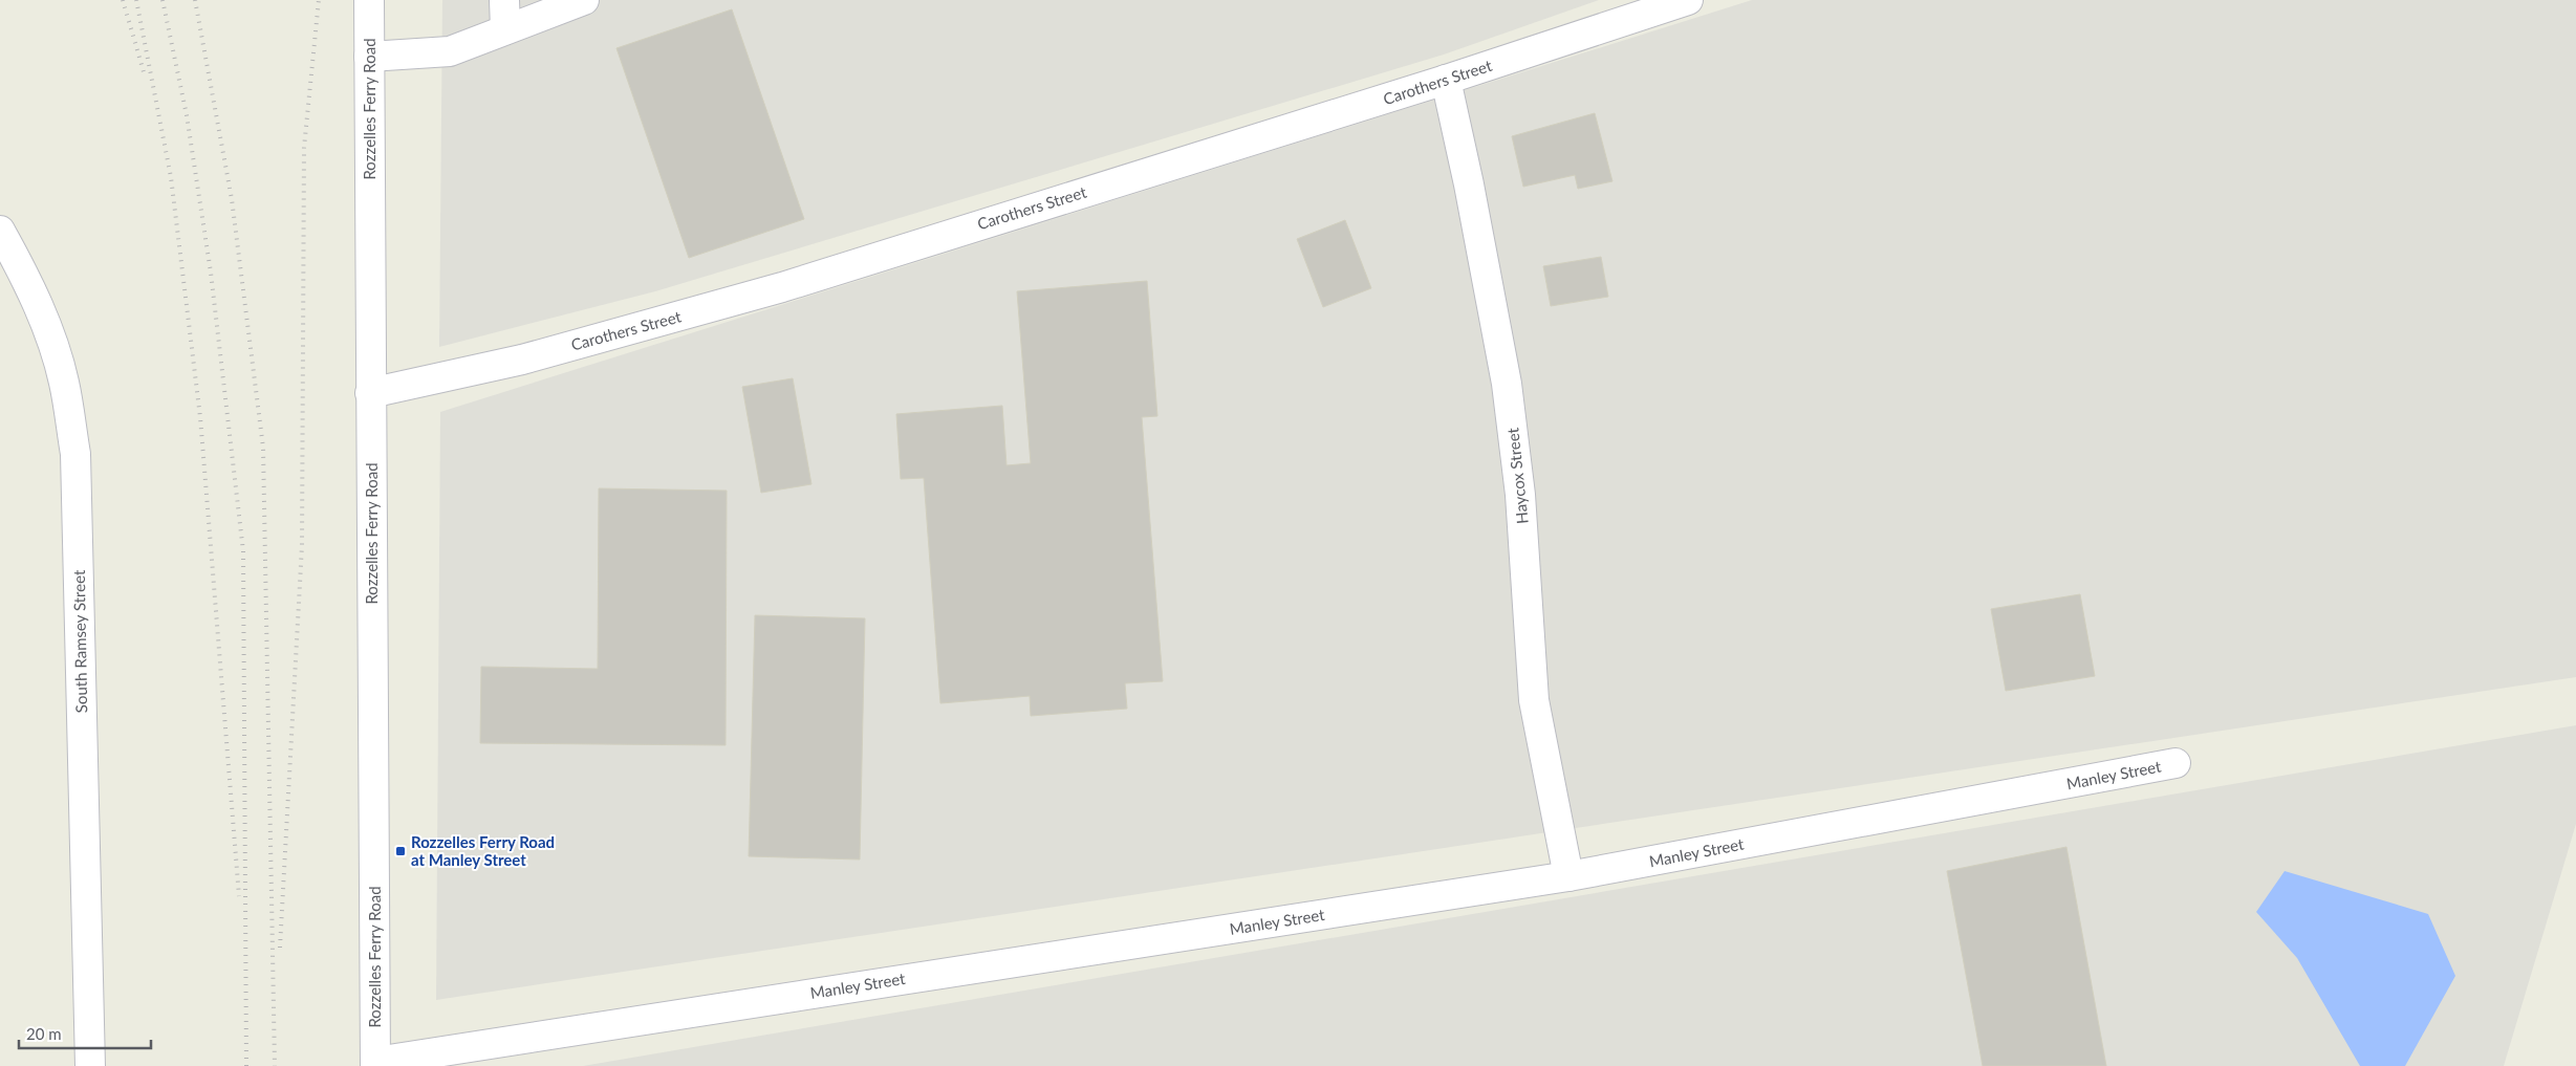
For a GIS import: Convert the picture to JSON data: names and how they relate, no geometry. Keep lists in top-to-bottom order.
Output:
{
  "streets": {
    "street": [
      "Carothers Street",
      "Rozzelles Ferry Road",
      "Haycox Street",
      "South Ramsey Street",
      "Manley Street"
    ]
  },
  "crossings": [
    ["Carothers Street", "Rozzelles Ferry Road"],
    ["Carothers Street", "Haycox Street"],
    ["Rozzelles Ferry Road", "Manley Street"],
    ["Haycox Street", "Manley Street"]
  ],
  "places": {
    "transit": ["Rozzelles Ferry Road at Manley Street"]
  },
  "scale_bar": "20 m"
}
